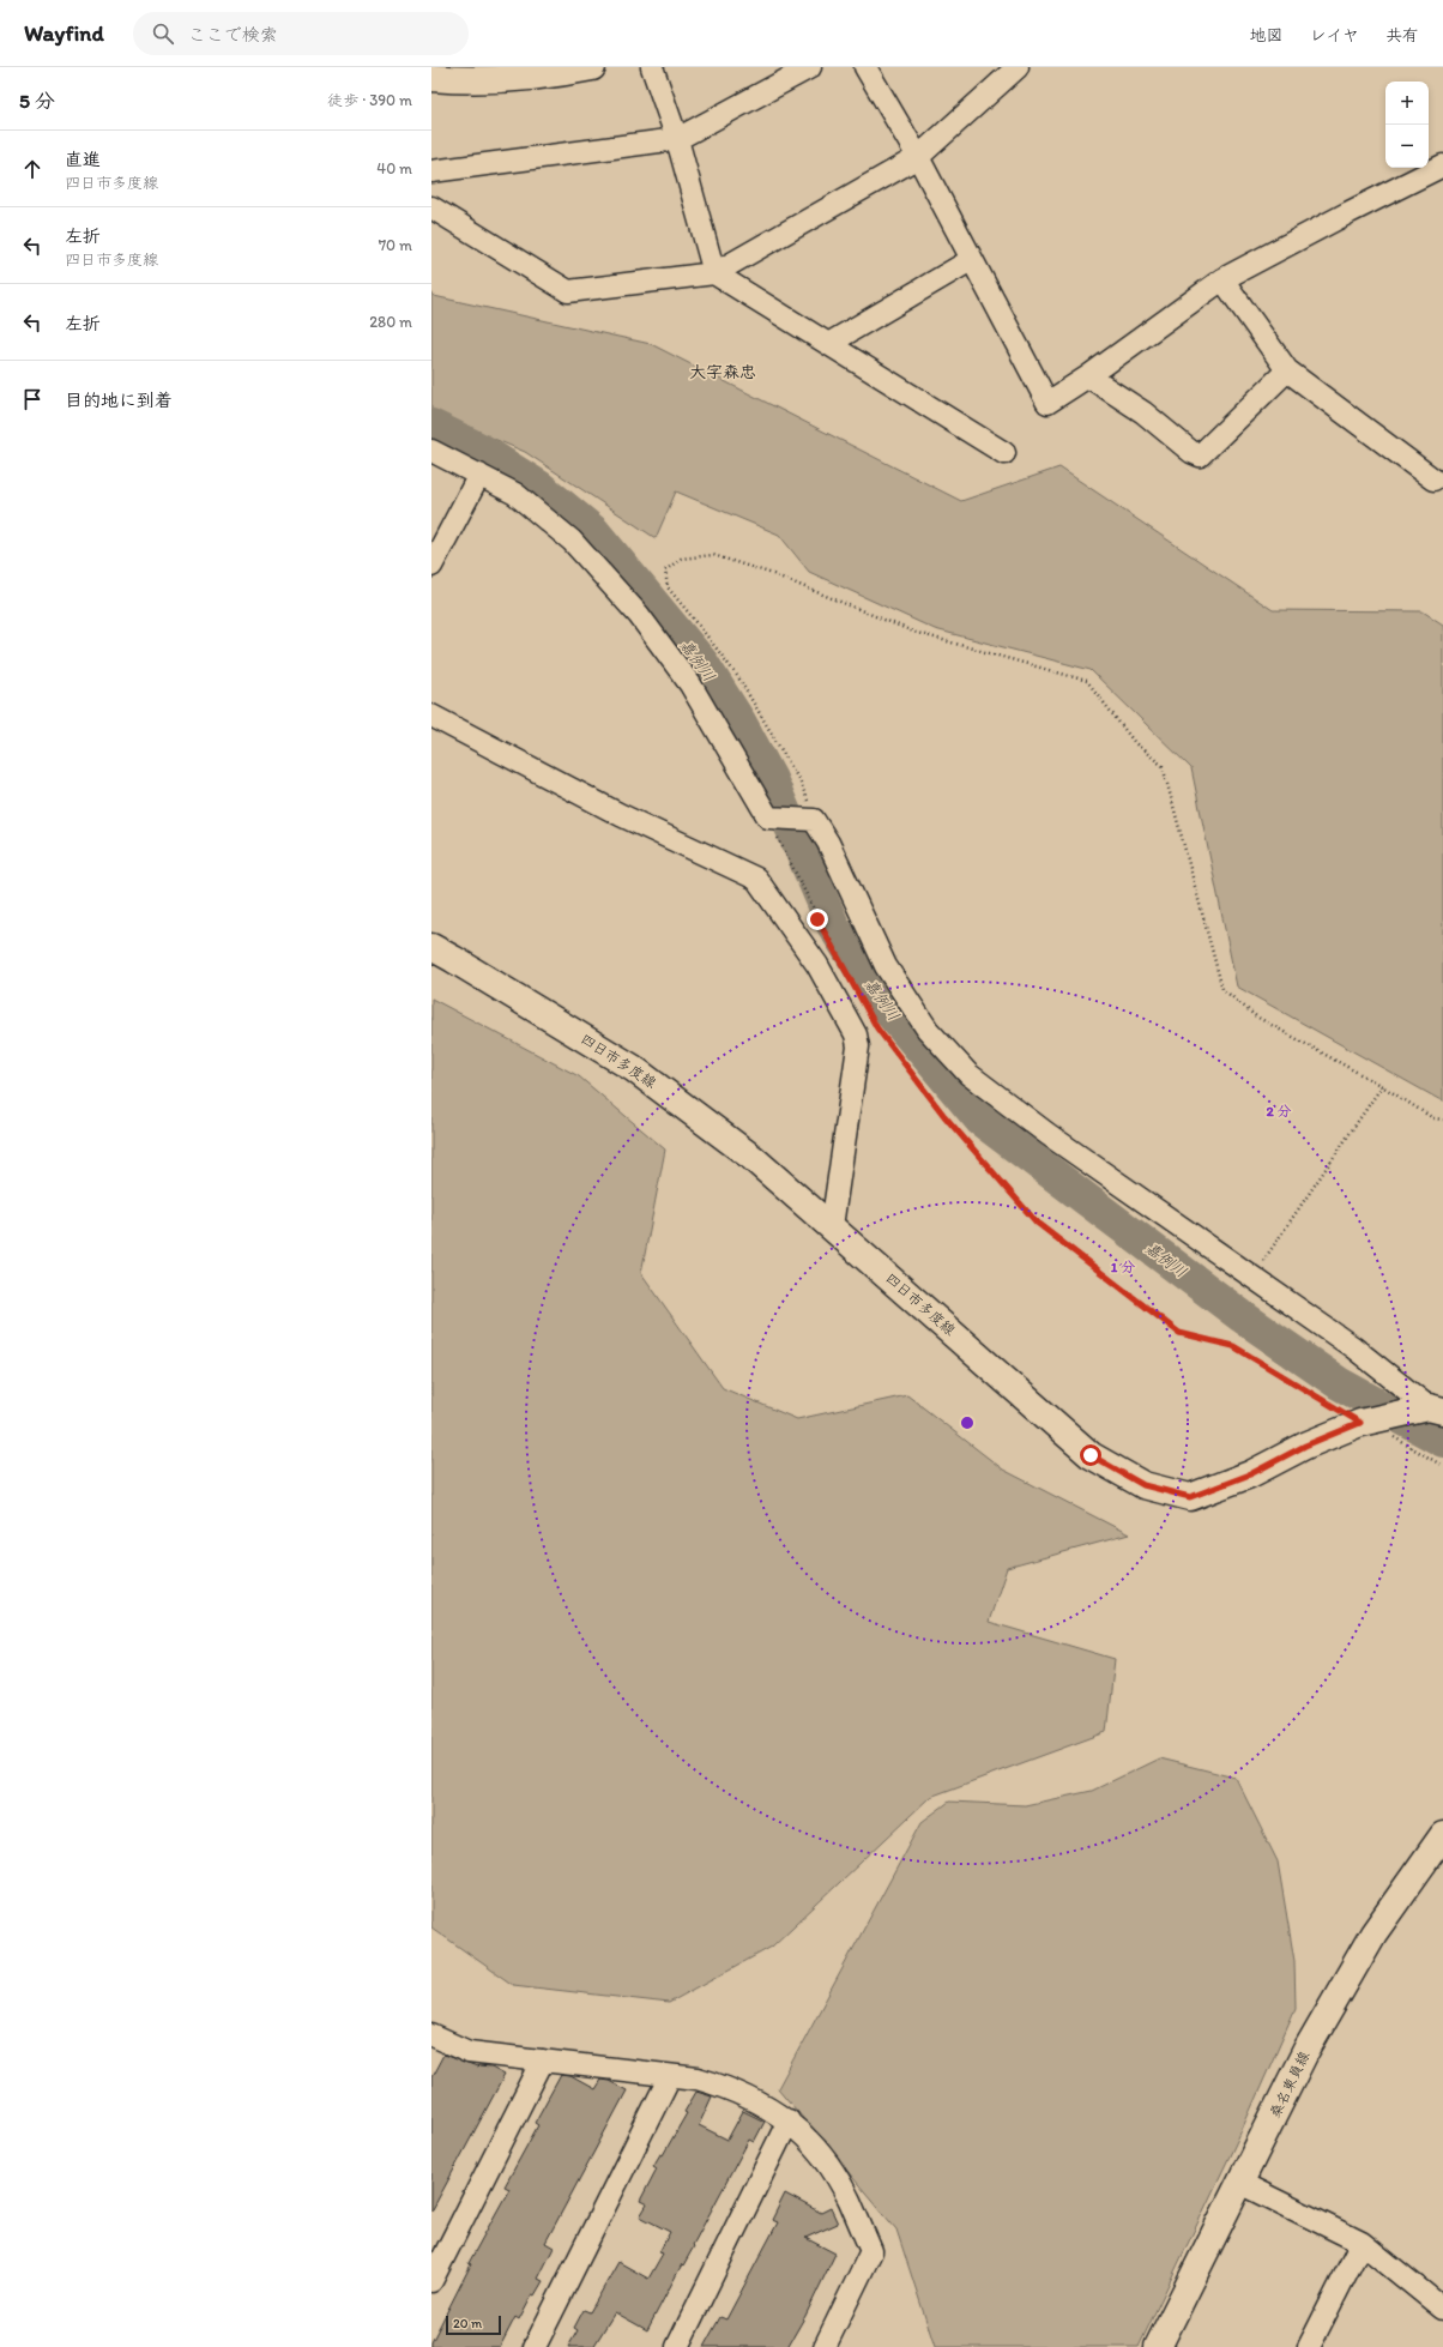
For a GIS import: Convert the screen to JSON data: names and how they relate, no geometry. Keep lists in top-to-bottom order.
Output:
{
  "streets": {
    "main road": ["四日市多度線", "桑名東員線"]
  },
  "districts": ["大字森忠"],
  "water": ["嘉例川"],
  "scale_bar": "20 m",
  "page": {
    "header": "Wayfind",
    "search": "ここで検索",
    "nav": ["地図", "レイヤ", "共有"],
    "heading": ["5 分", "徒歩 · 390 m"],
    "map_buttons": ["+", "−"],
    "list": [
      ["直進", "四日市多度線", "40 m"],
      ["左折", "四日市多度線", "70 m"],
      ["左折", "280 m"],
      "目的地に到着"
    ],
    "scale": "20 m"
  },
  "rings": ["2 分", "1 分"]
}
